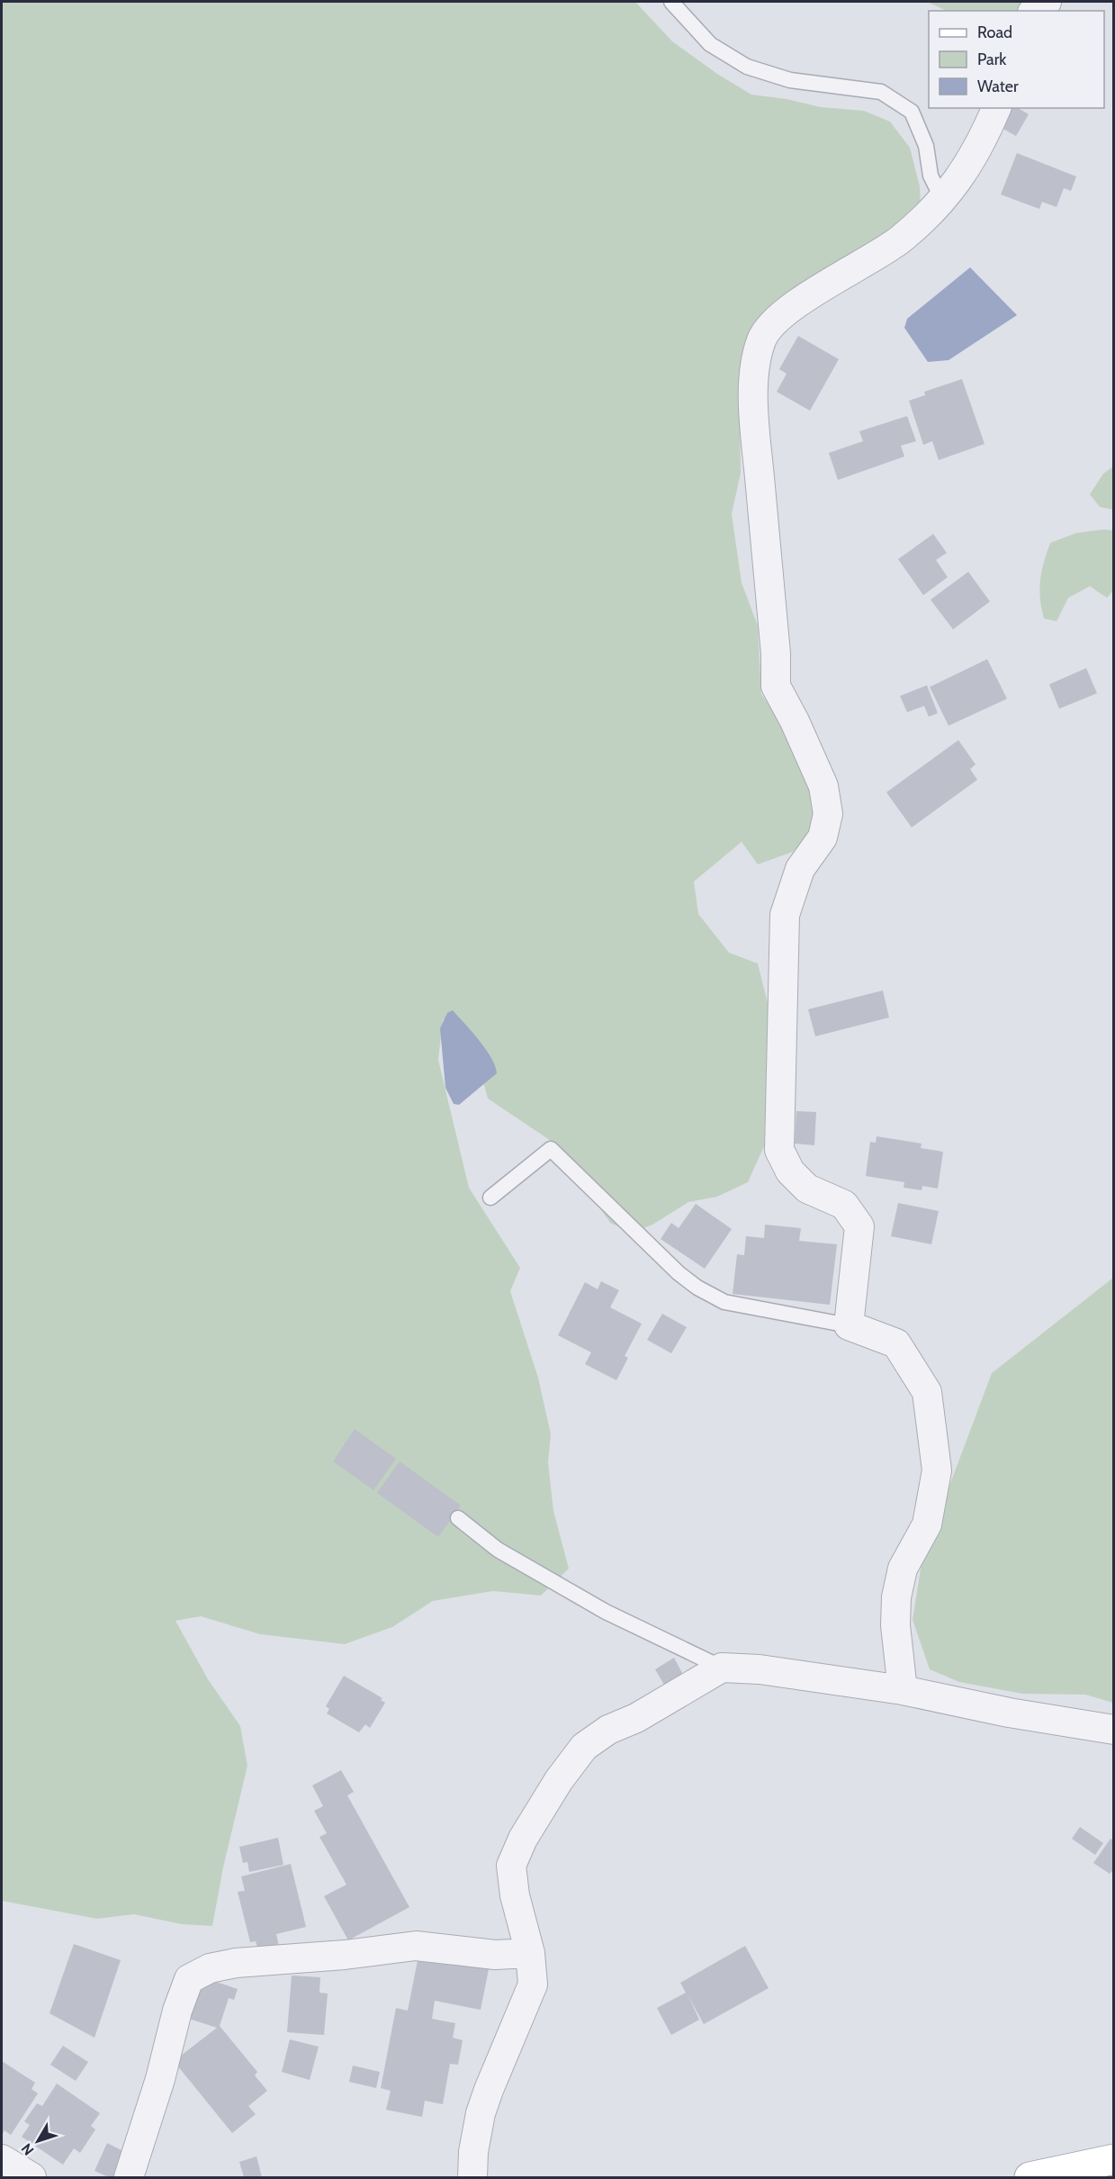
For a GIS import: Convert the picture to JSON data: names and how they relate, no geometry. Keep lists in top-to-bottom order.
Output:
{
  "legend": ["Road", "Park", "Water"],
  "north": "bottom left"
}
